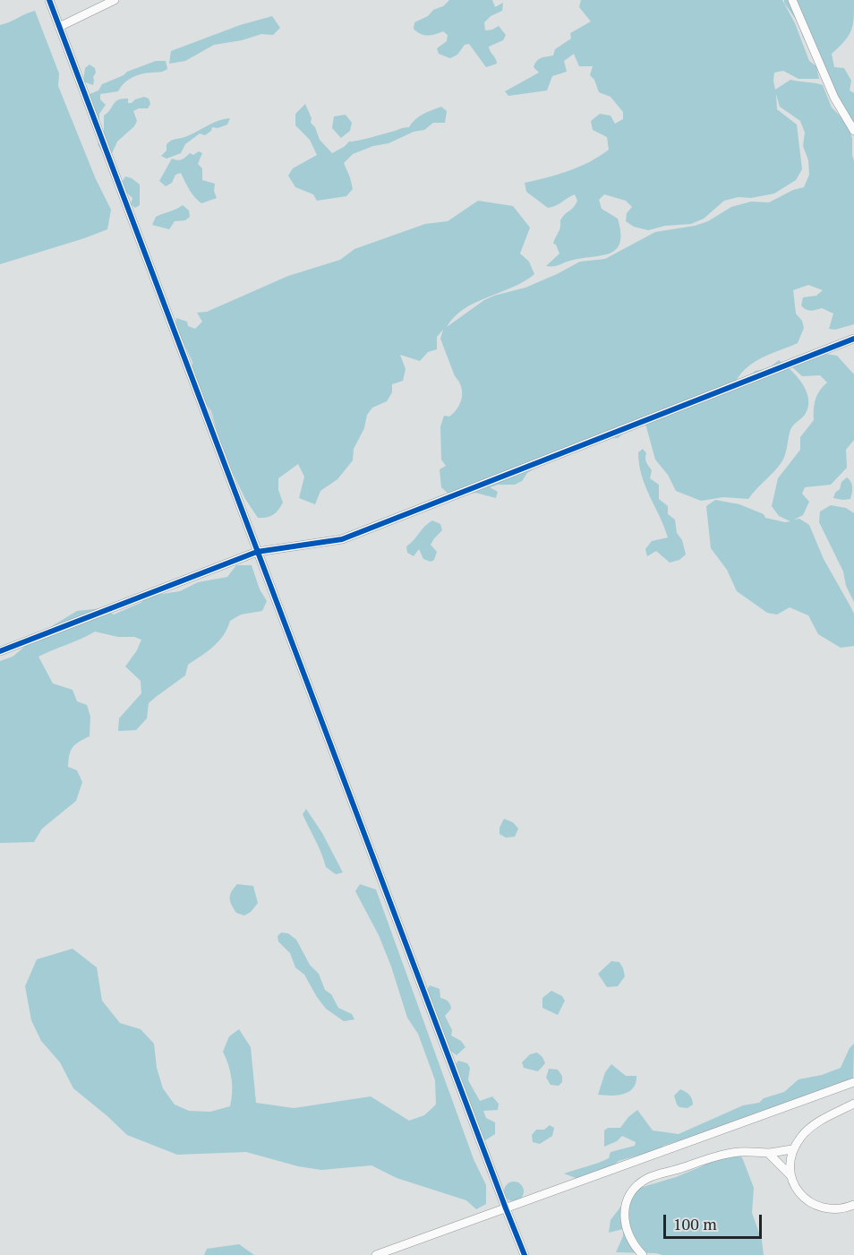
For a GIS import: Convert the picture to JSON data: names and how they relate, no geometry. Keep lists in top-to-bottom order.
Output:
{
  "scale_bar": "100 m"
}
